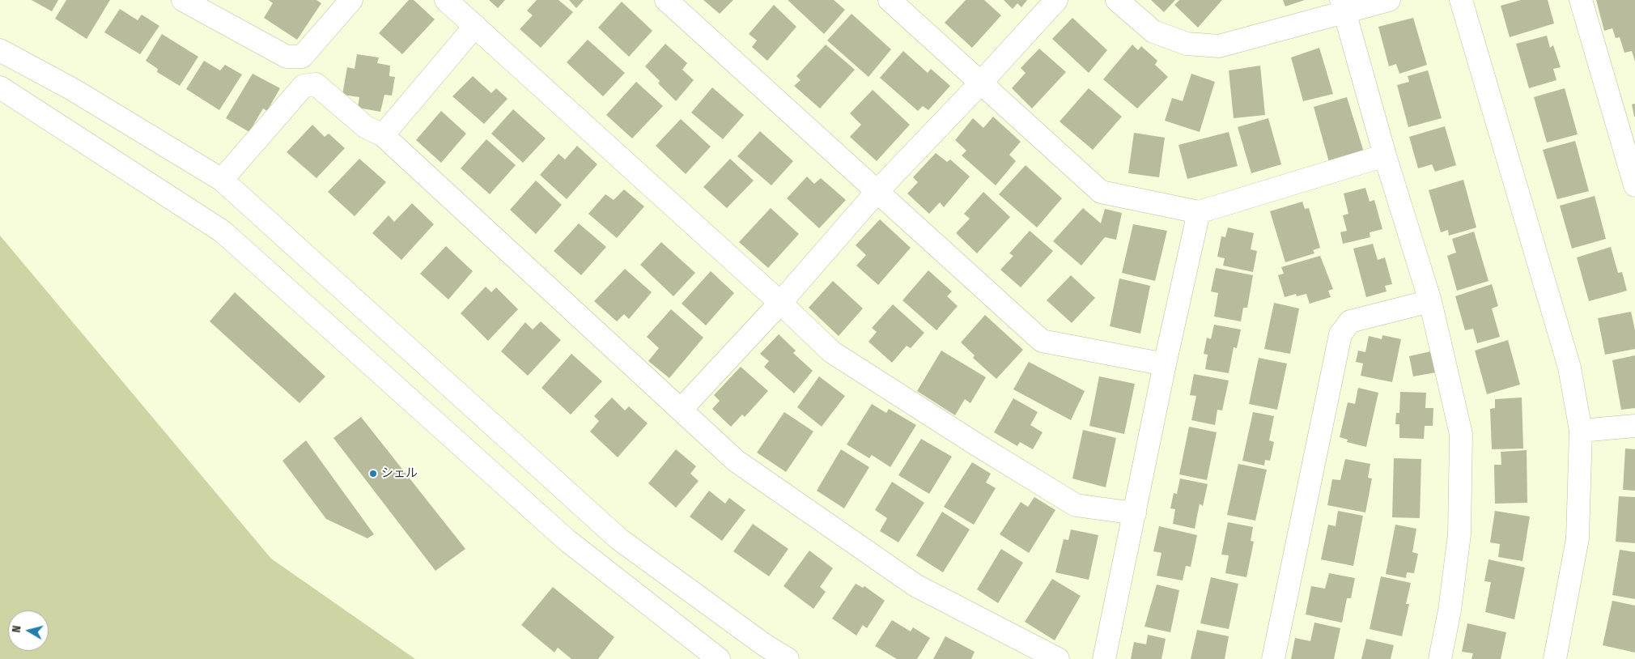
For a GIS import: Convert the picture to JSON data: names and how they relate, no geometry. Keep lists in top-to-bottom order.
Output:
{
  "places": ["シェル"],
  "north": "left"
}
